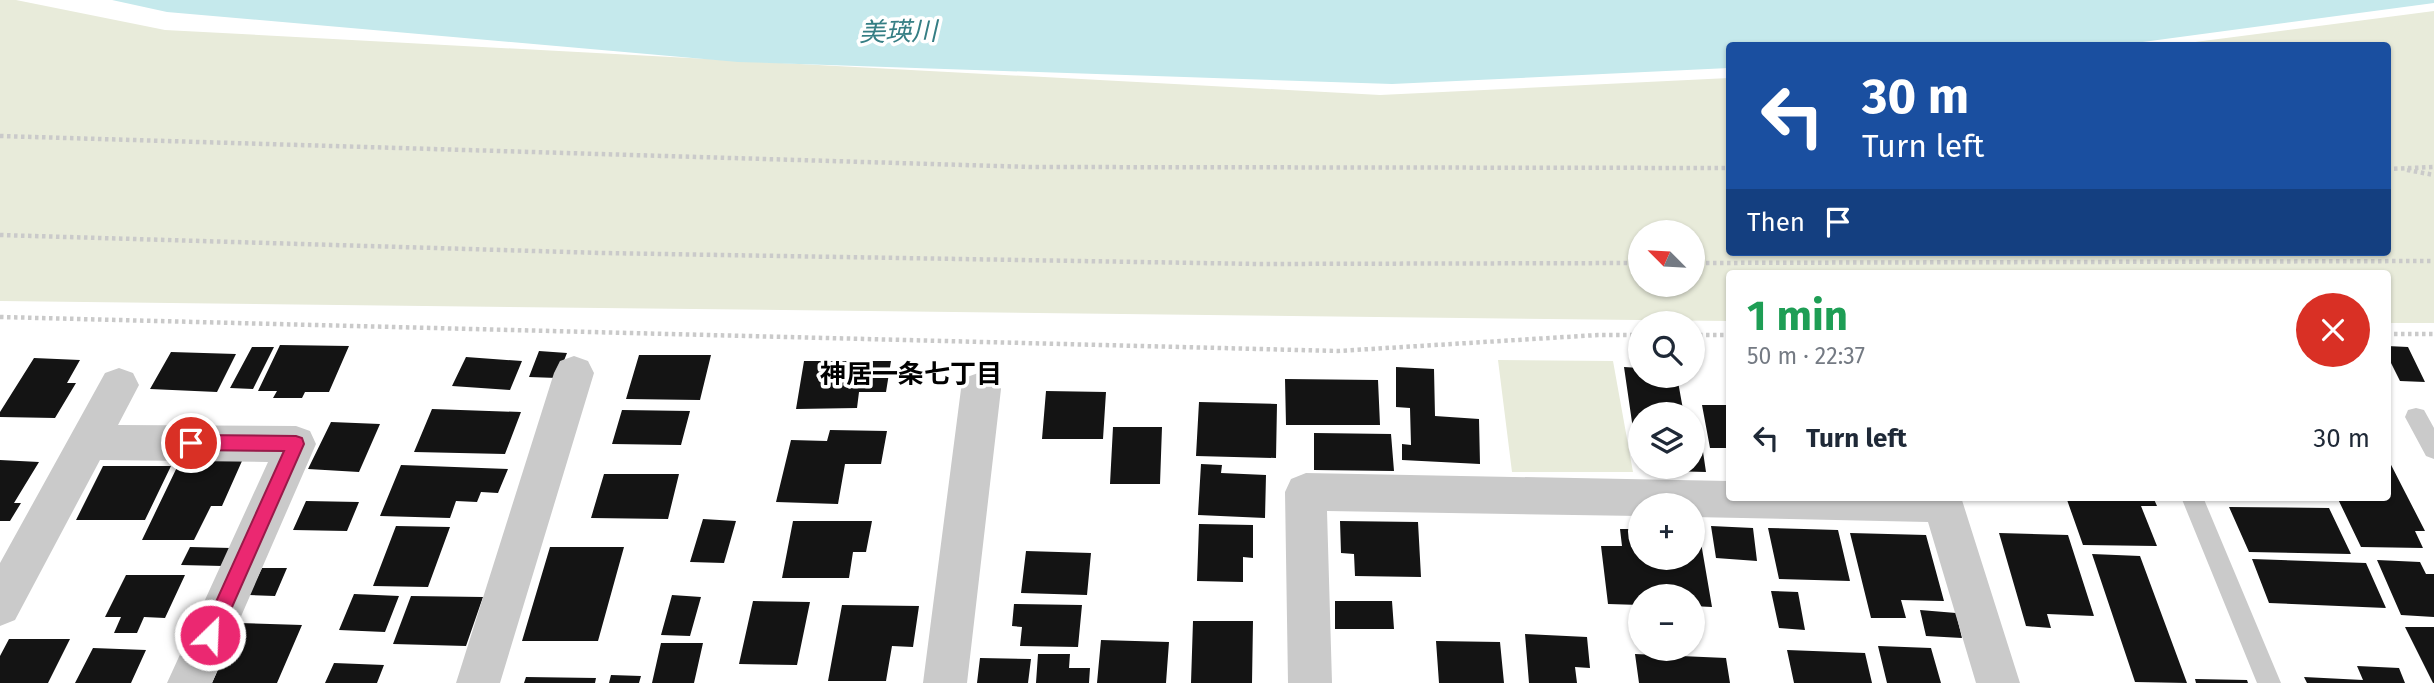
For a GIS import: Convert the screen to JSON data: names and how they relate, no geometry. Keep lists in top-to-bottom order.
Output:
{
  "districts": ["神居一条七丁目"],
  "water": ["美瑛川"],
  "north": "top left",
  "page": {
    "turn": ["30 m", "Turn left"],
    "then": "Then",
    "map_buttons": ["+", "−"],
    "heading": ["1 min", "50 m · 22:37"],
    "list": [
      {
        "name": "Turn left",
        "value": "30 m"
      }
    ]
  }
}
